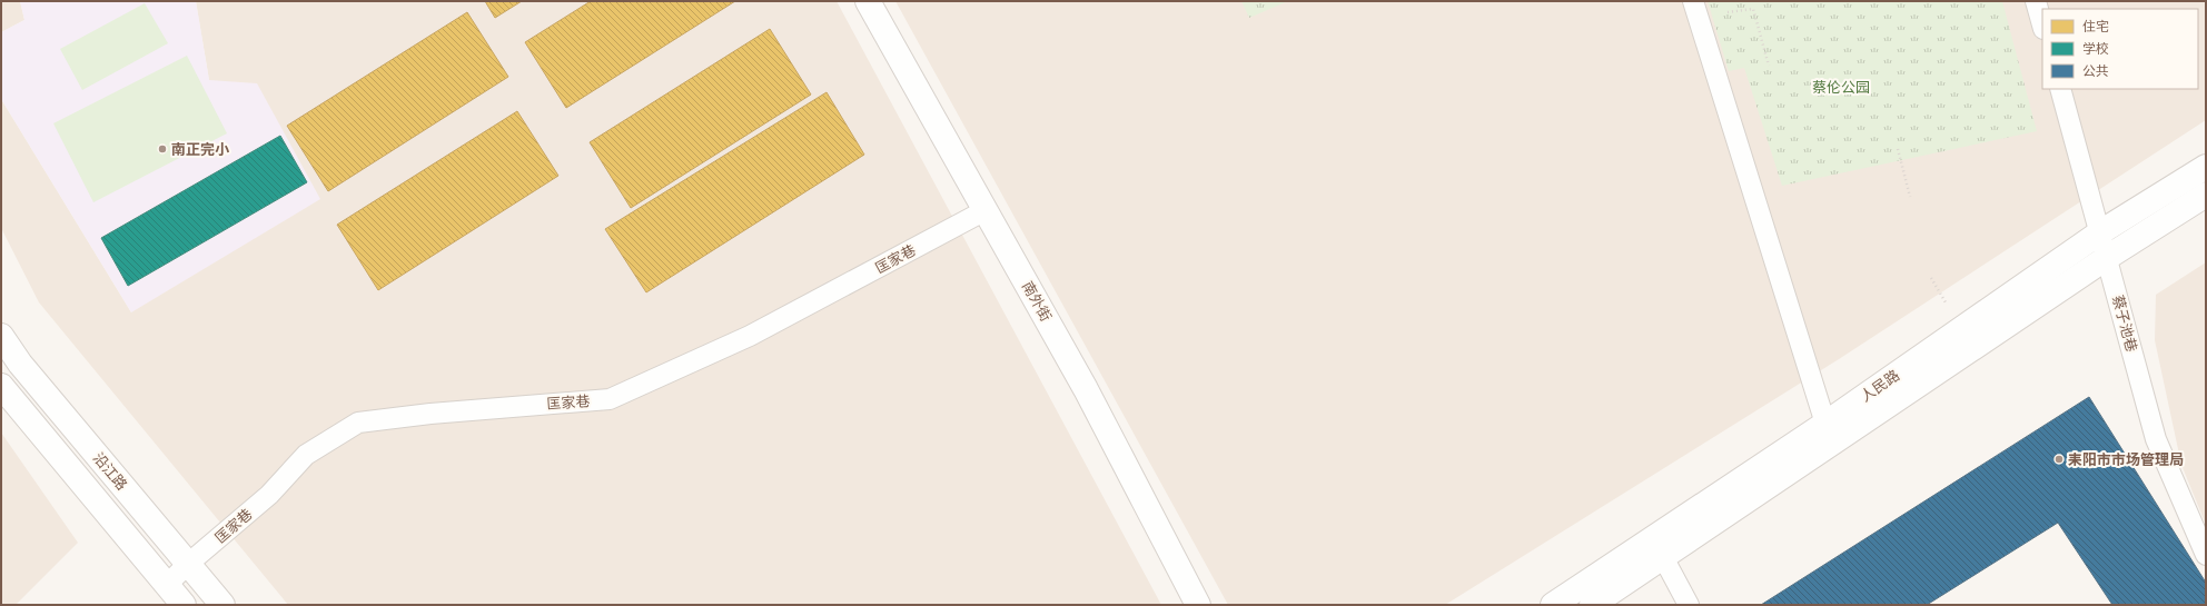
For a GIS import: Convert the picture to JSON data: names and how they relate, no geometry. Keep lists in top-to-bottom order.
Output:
{
  "streets": {
    "street": ["南外街", "人民路", "沿江路"],
    "lane": ["匡家巷", "蔡子池巷"]
  },
  "crossings": [
    ["匡家巷", "南外街"],
    ["匡家巷", "沿江路"],
    ["蔡子池巷", "人民路"]
  ],
  "parks": ["蔡伦公园"],
  "places": ["南正完小", "耒阳市市场管理局"],
  "legend": ["住宅", "学校", "公共"]
}
